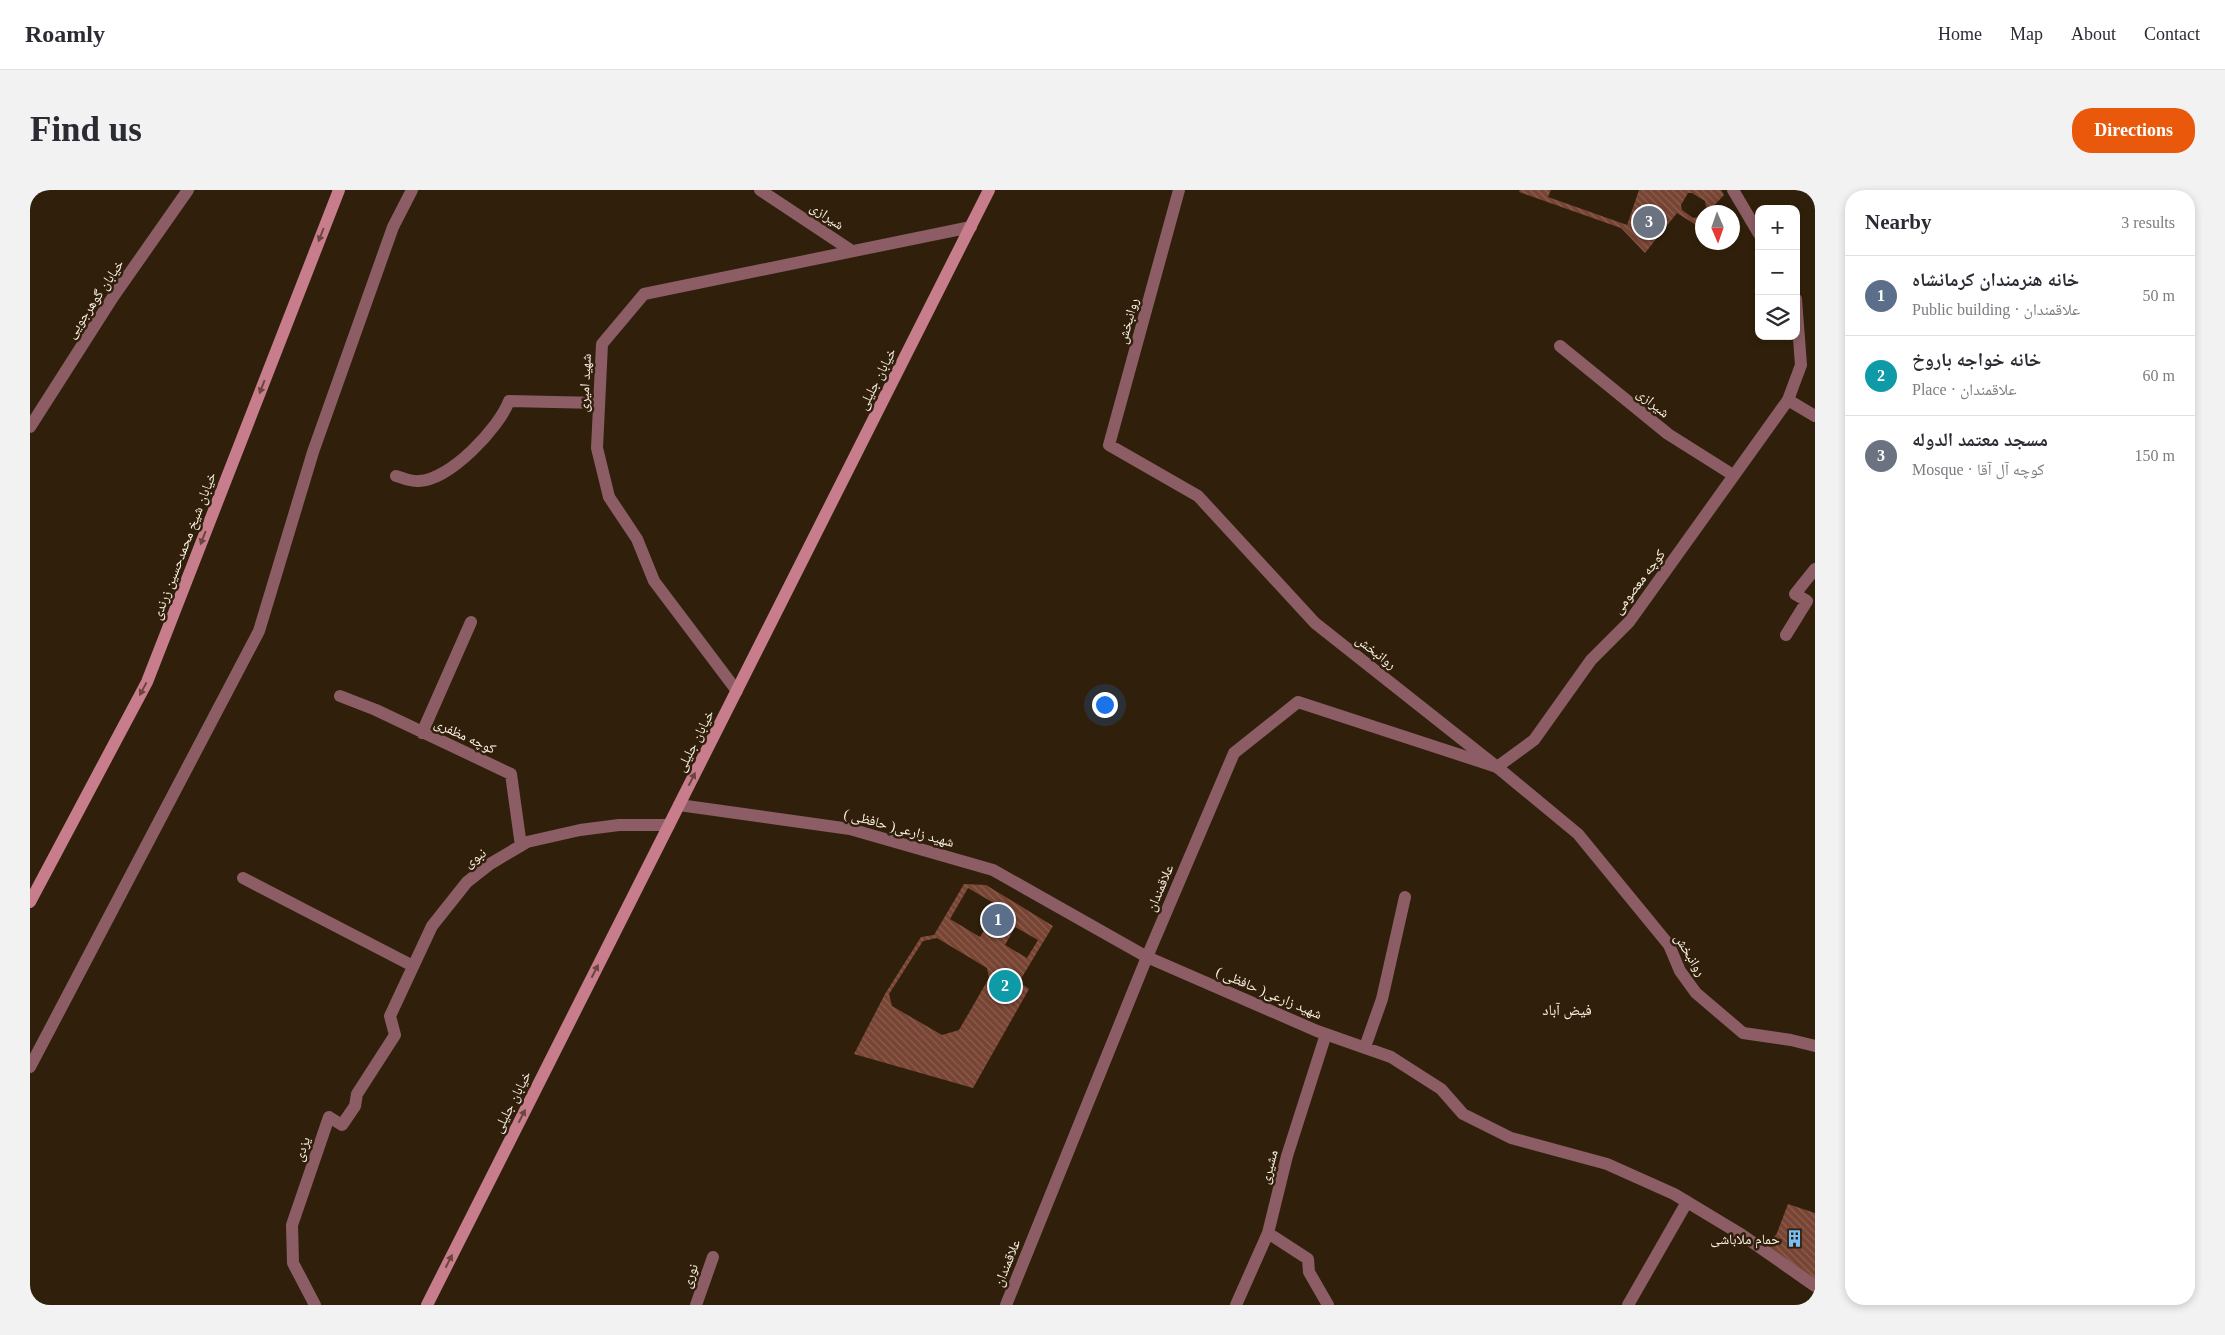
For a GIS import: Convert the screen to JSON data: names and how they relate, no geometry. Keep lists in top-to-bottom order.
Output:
{
  "streets": {
    "main road": ["خیابان جلیلی", "خیابان شیخ محمدحسین زرندی"],
    "street": [
      "شیرازی",
      "خیابان گوهرجویی",
      "روانبخش",
      "شهید امیری",
      "کوچه معصومی",
      "کوچه مظفری",
      "شهید زارعی( حافظی )",
      "نبوی",
      "علاقمندان",
      "یزدی",
      "مشیری",
      "نوری"
    ]
  },
  "crossings": [
    ["شیرازی", "شهید امیری"],
    ["شیرازی", "کوچه معصومی"],
    ["روانبخش", "کوچه معصومی"],
    ["روانبخش", "علاقمندان"],
    ["خیابان جلیلی", "شهید امیری"],
    ["خیابان جلیلی", "شهید زارعی( حافظی )"],
    ["خیابان جلیلی", "نبوی"],
    ["کوچه معصومی", "علاقمندان"],
    ["کوچه مظفری", "نبوی"],
    ["شهید زارعی( حافظی )", "علاقمندان"],
    ["شهید زارعی( حافظی )", "مشیری"],
    ["نبوی", "یزدی"]
  ],
  "one_way": ["خیابان جلیلی", "خیابان شیخ محمدحسین زرندی"],
  "districts": ["فیض آباد"],
  "places": {
    "building": ["حمام ملاباشی"]
  },
  "north": "bottom",
  "page": {
    "header": "Roamly",
    "nav": [
      "Home",
      "Map",
      "About",
      "Contact"
    ],
    "buttons": "Directions",
    "title": "Find us",
    "heading": ["Nearby", "3 results"],
    "pins": ["3", "1", "2"],
    "map_buttons": ["+", "−"],
    "list": [
      {
        "mark": "1",
        "name": "خانه هنرمندان کرمانشاه",
        "note": "Public building · علاقمندان",
        "value": "50 m"
      },
      {
        "mark": "2",
        "name": "خانه خواجه باروخ",
        "note": "Place · علاقمندان",
        "value": "60 m"
      },
      {
        "mark": "3",
        "name": "مسجد معتمد الدوله",
        "note": "Mosque · کوچه آل آقا",
        "value": "150 m"
      }
    ]
  }
}
